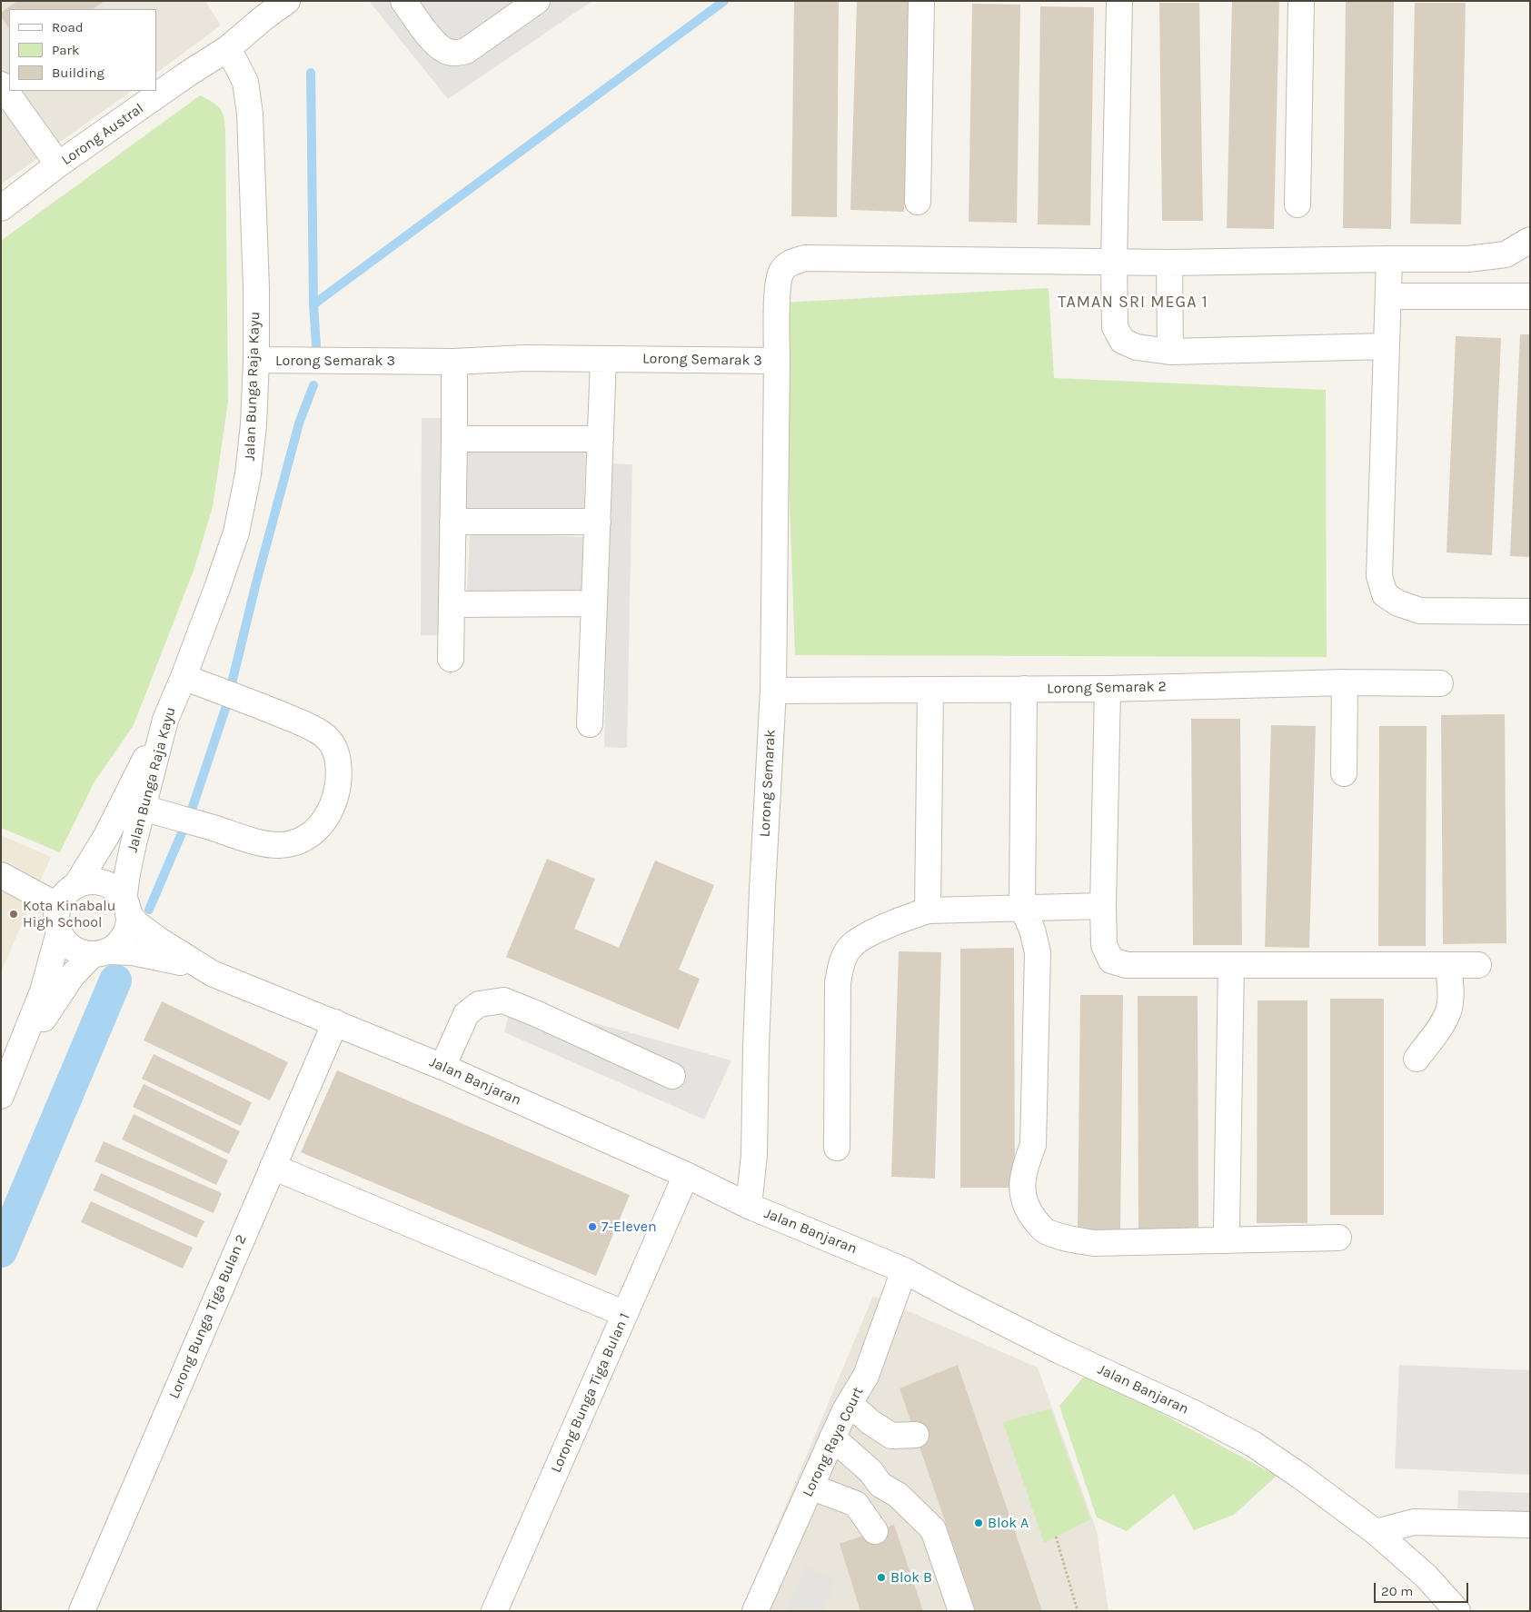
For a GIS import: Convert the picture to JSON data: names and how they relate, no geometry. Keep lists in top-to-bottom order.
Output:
{
  "streets": {
    "street": [
      "Lorong Austral",
      "Lorong Semarak 3",
      "Jalan Bunga Raja Kayu",
      "Lorong Semarak 2",
      "Lorong Semarak",
      "Jalan Banjaran",
      "Lorong Bunga Tiga Bulan 2",
      "Lorong Bunga Tiga Bulan 1",
      "Lorong Raya Court"
    ]
  },
  "crossings": [
    ["Lorong Austral", "Jalan Bunga Raja Kayu"],
    ["Lorong Semarak 3", "Jalan Bunga Raja Kayu"],
    ["Lorong Semarak 3", "Lorong Semarak"],
    ["Jalan Bunga Raja Kayu", "Jalan Banjaran"],
    ["Lorong Semarak 2", "Lorong Semarak"],
    ["Lorong Semarak", "Jalan Banjaran"],
    ["Jalan Banjaran", "Lorong Bunga Tiga Bulan 2"],
    ["Jalan Banjaran", "Lorong Bunga Tiga Bulan 1"],
    ["Jalan Banjaran", "Lorong Raya Court"]
  ],
  "districts": ["TAMAN SRI MEGA 1"],
  "places": [
    "Kota Kinabalu High School",
    "7-Eleven",
    "Blok A",
    "Blok B"
  ],
  "legend": ["Road", "Park", "Building"],
  "scale_bar": "20 m"
}
